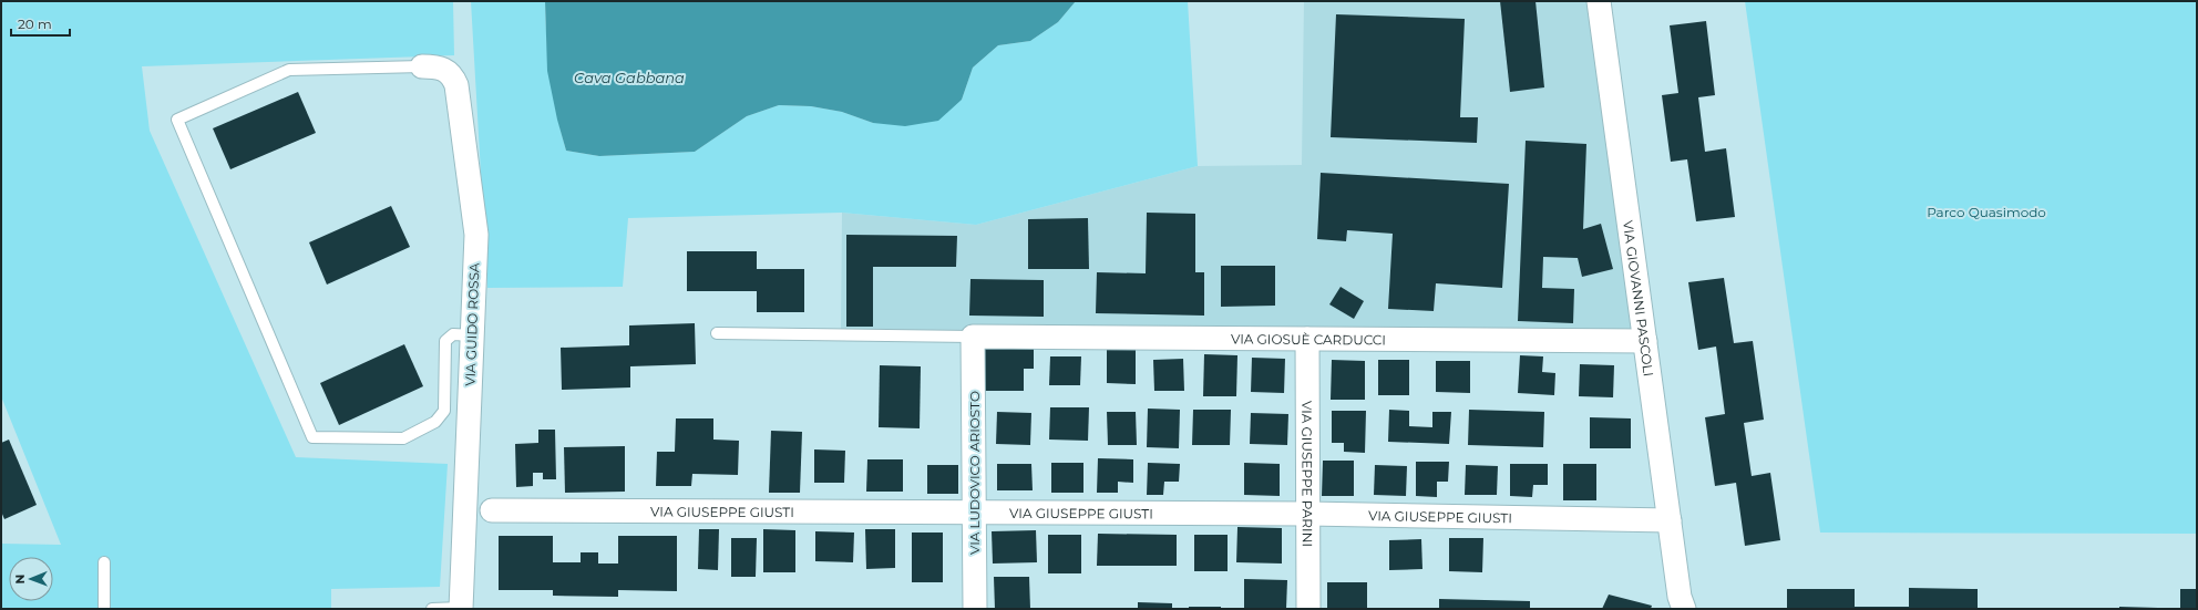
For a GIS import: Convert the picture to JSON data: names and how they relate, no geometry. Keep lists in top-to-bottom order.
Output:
{
  "streets": {
    "street": [
      "VIA GIOVANNI PASCOLI",
      "VIA GUIDO ROSSA",
      "VIA GIOSUÈ CARDUCCI",
      "VIA LUDOVICO ARIOSTO",
      "VIA GIUSEPPE PARINI",
      "VIA GIUSEPPE GIUSTI"
    ]
  },
  "crossings": [
    ["VIA GIOVANNI PASCOLI", "VIA GIOSUÈ CARDUCCI"],
    ["VIA GIOVANNI PASCOLI", "VIA GIUSEPPE GIUSTI"],
    ["VIA GIOSUÈ CARDUCCI", "VIA LUDOVICO ARIOSTO"],
    ["VIA GIOSUÈ CARDUCCI", "VIA GIUSEPPE PARINI"],
    ["VIA LUDOVICO ARIOSTO", "VIA GIUSEPPE GIUSTI"],
    ["VIA GIUSEPPE PARINI", "VIA GIUSEPPE GIUSTI"]
  ],
  "water": ["Cava Gabbana"],
  "parks": ["Parco Quasimodo"],
  "scale_bar": "20 m",
  "north": "left"
}
